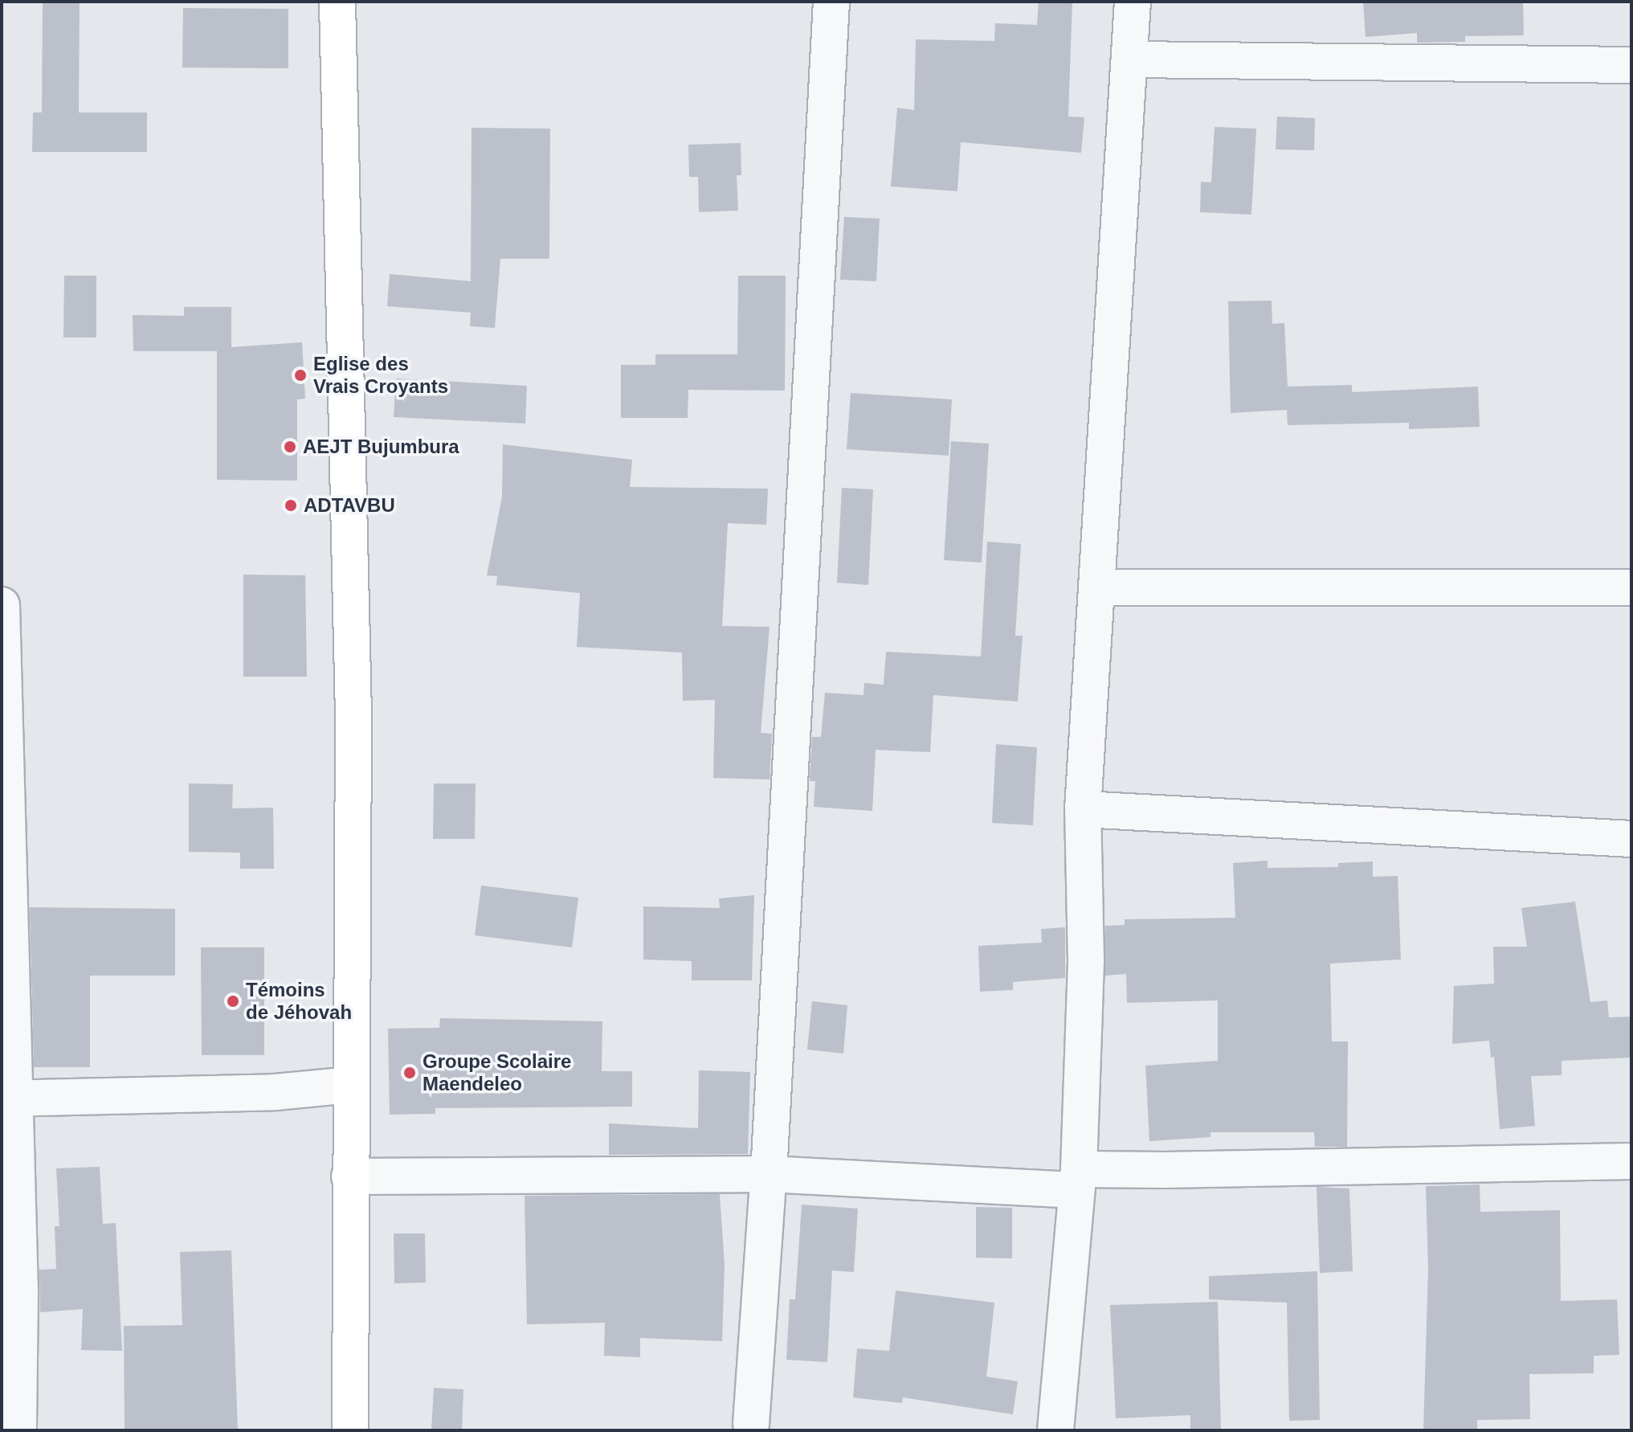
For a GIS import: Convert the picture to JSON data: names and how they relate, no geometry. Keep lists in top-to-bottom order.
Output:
{
  "places": [
    "Eglise des Vrais Croyants",
    "AEJT Bujumbura",
    "ADTAVBU",
    "Témoins de Jéhovah",
    "Groupe Scolaire Maendeleo"
  ]
}
